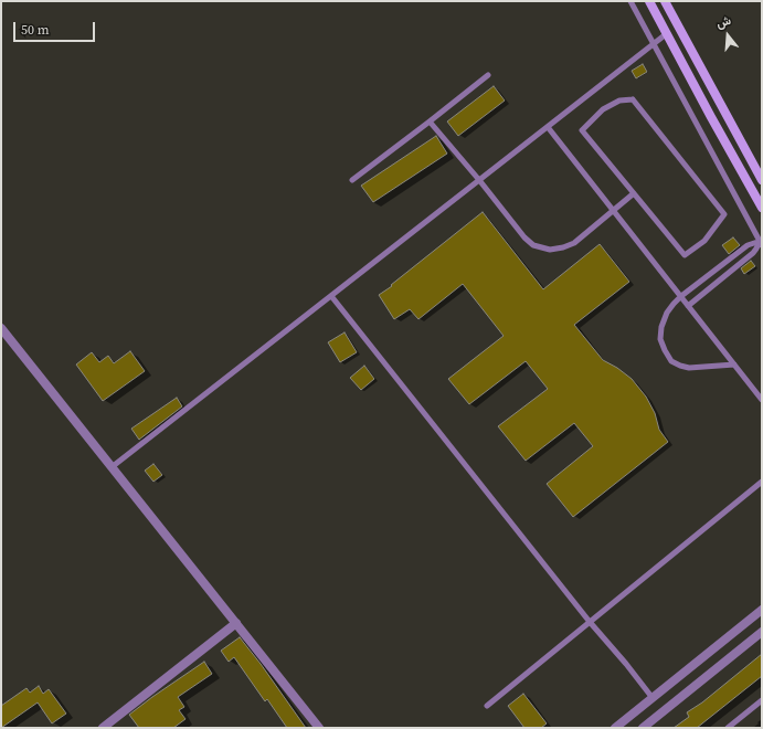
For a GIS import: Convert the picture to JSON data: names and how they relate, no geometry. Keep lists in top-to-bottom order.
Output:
{
  "scale_bar": "50 m",
  "north": "top"
}
